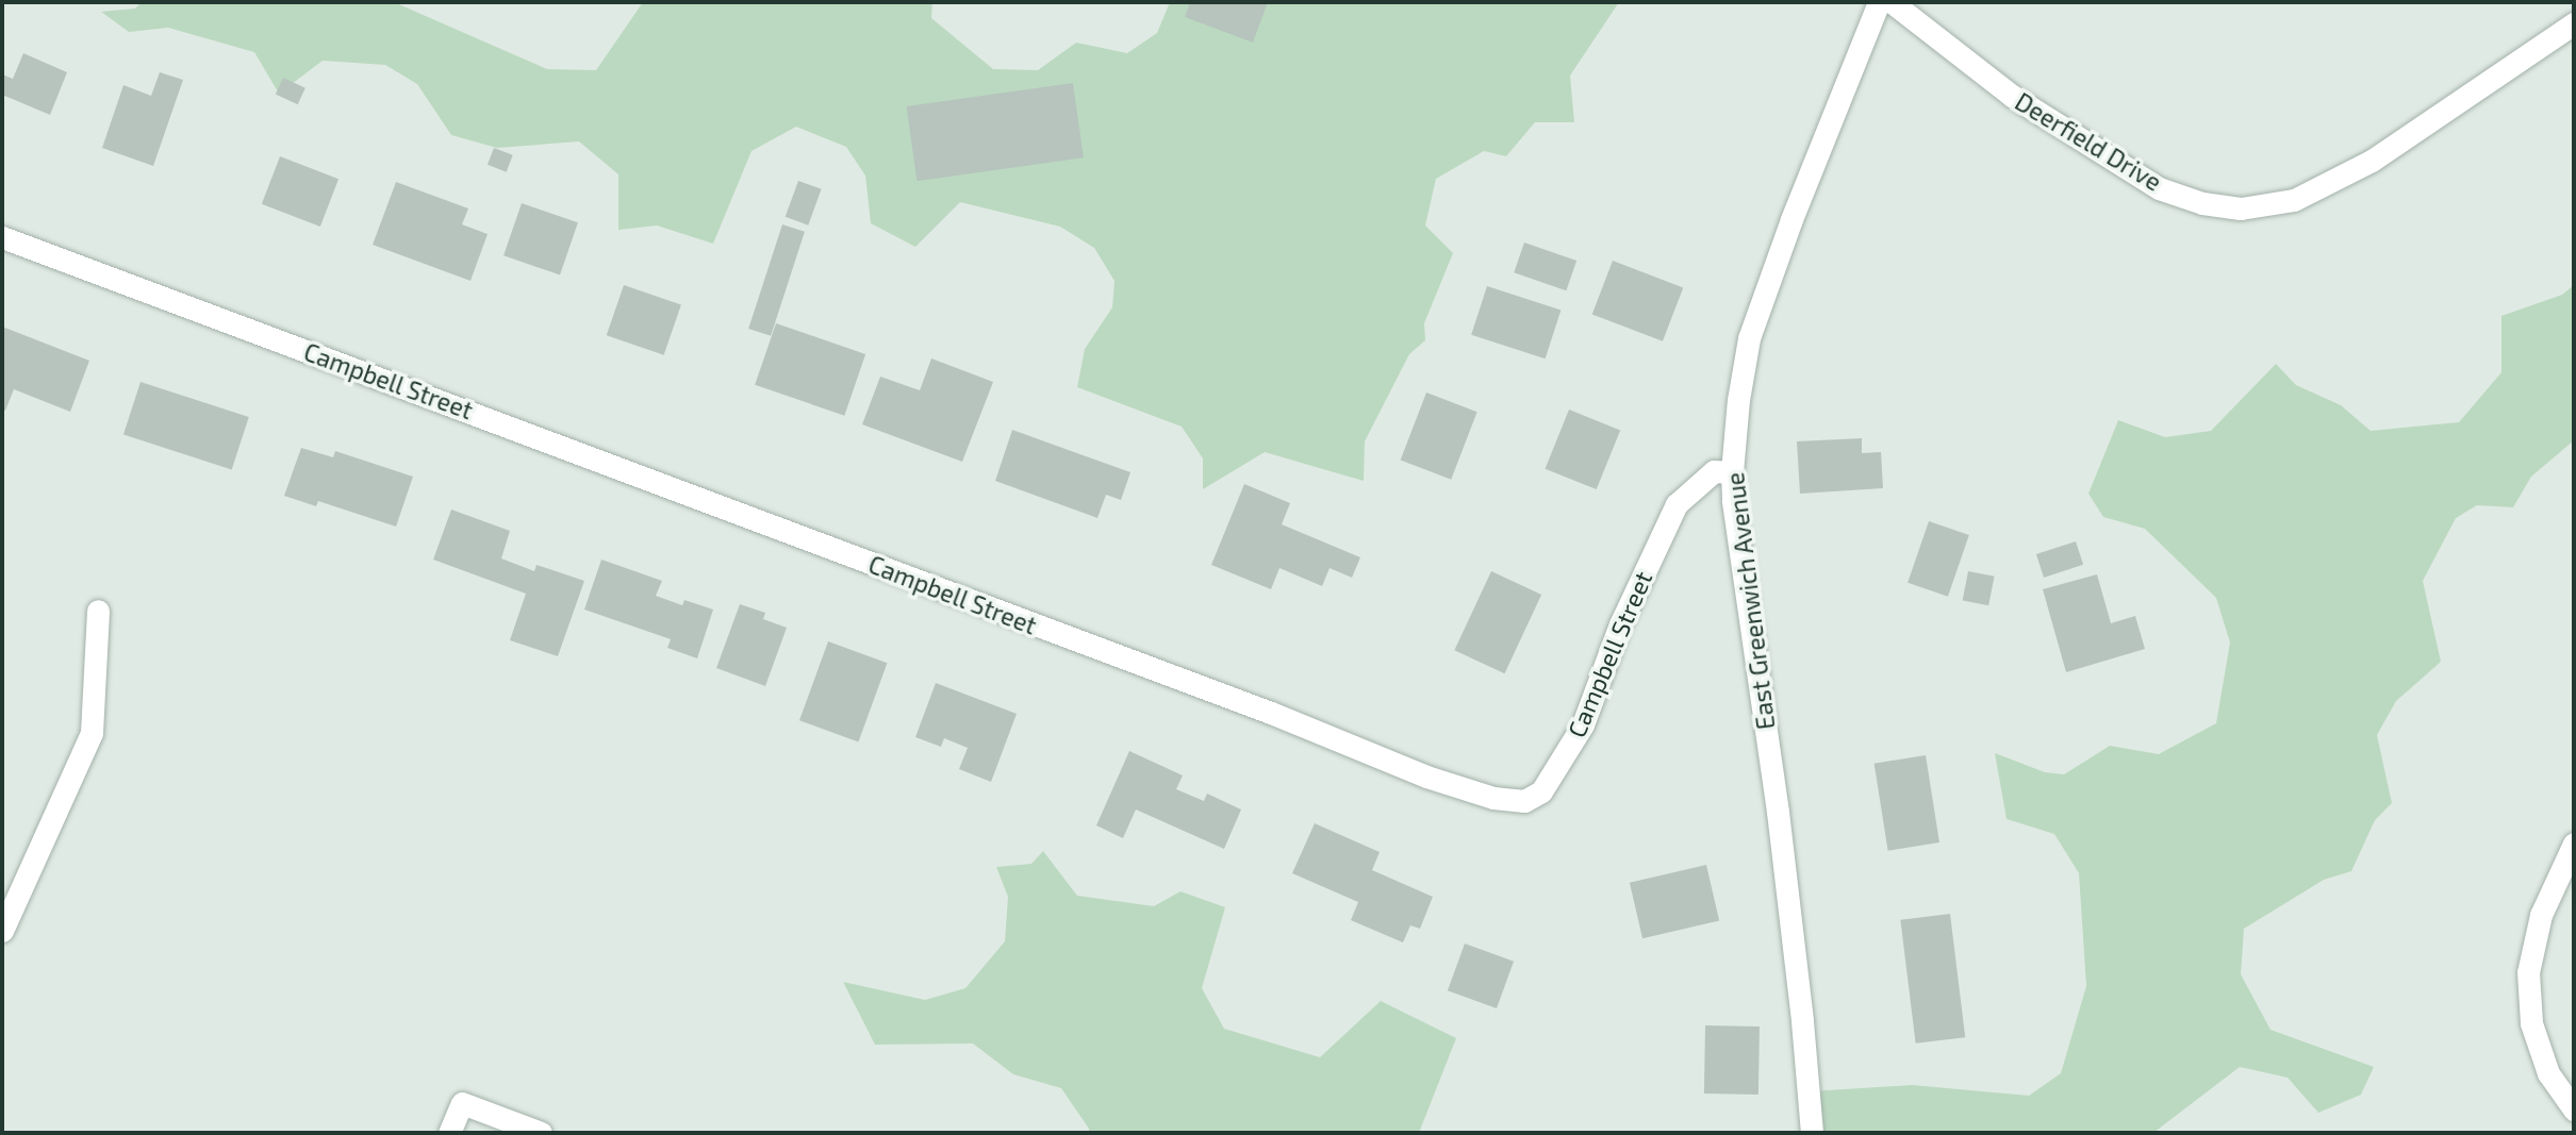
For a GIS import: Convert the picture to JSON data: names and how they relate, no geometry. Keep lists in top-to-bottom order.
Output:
{
  "streets": {
    "street": ["Deerfield Drive", "Campbell Street", "East Greenwich Avenue"]
  },
  "crossings": [
    ["Campbell Street", "East Greenwich Avenue"]
  ]
}
